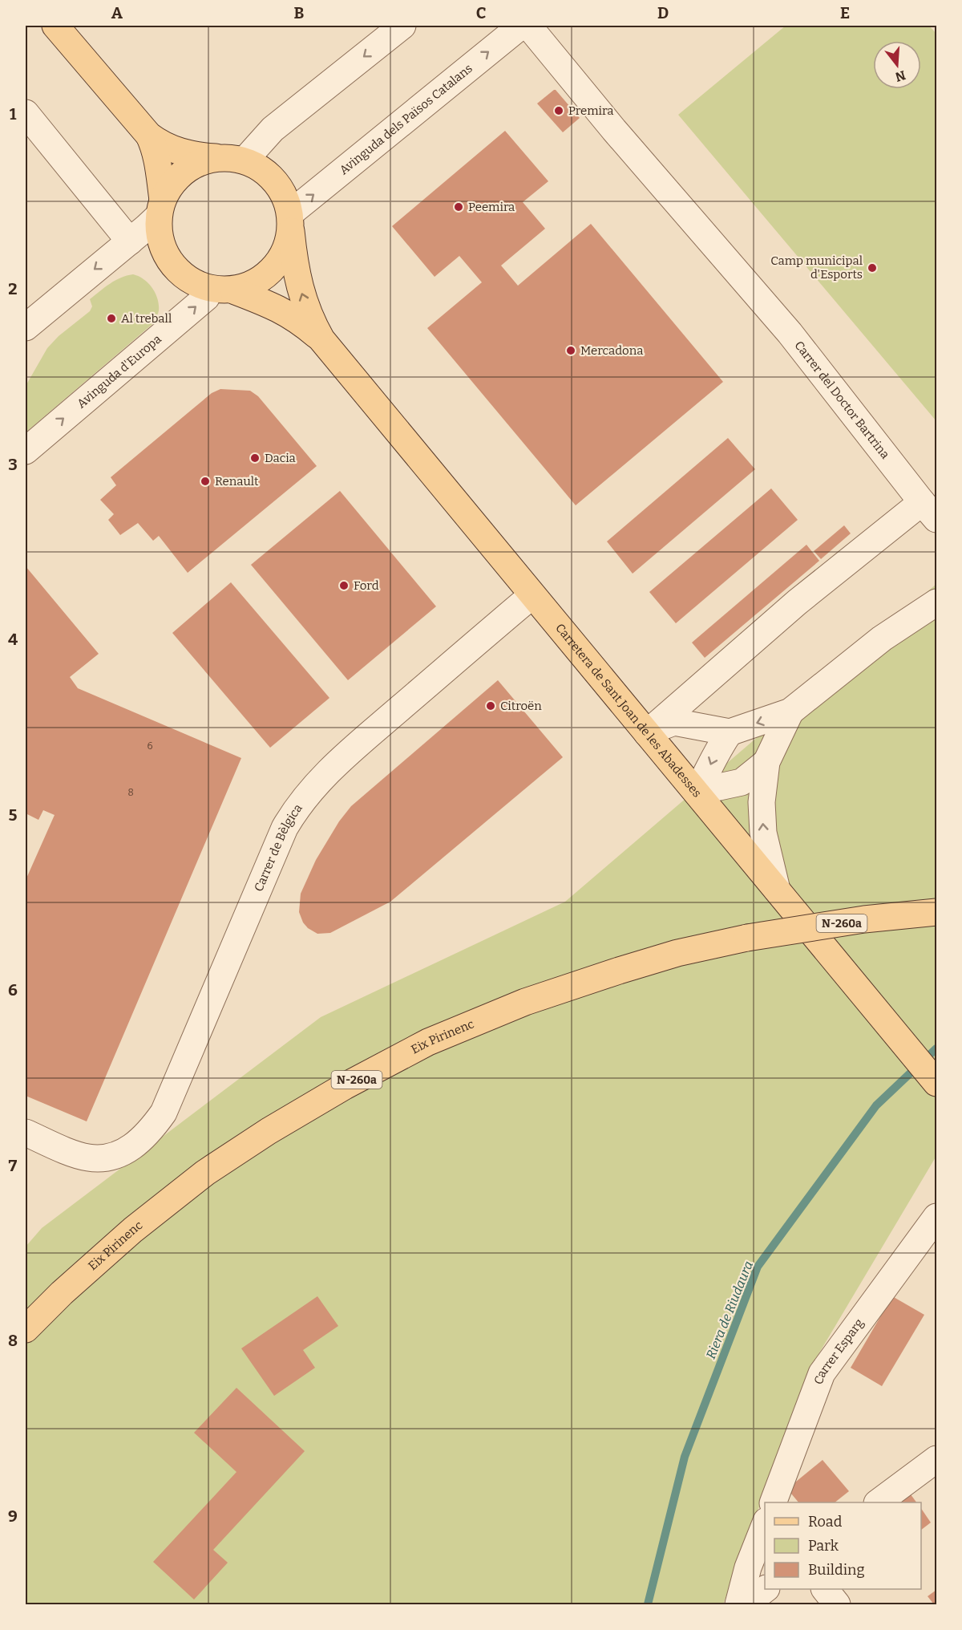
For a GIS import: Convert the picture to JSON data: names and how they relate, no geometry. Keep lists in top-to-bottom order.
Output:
{
  "streets": {
    "main road": ["Carretera de Sant Joan de les Abadesses", "N-260a", "Eix Pirinenc"],
    "street": [
      "Avinguda dels Països Catalans",
      "Avinguda d'Europa",
      "Carrer del Doctor Bartrina",
      "Carrer de Bèlgica",
      "Carrer Esparg"
    ]
  },
  "crossings": [
    ["Avinguda dels Països Catalans", "Avinguda d'Europa"],
    ["Avinguda dels Països Catalans", "Carretera de Sant Joan de les Abadesses"],
    ["Avinguda d'Europa", "Carretera de Sant Joan de les Abadesses"],
    ["Carrer del Doctor Bartrina", "Carretera de Sant Joan de les Abadesses"],
    ["Carretera de Sant Joan de les Abadesses", "Carrer de Bèlgica"]
  ],
  "water": ["Riera de Riudaura"],
  "places": [
    "Premira",
    "Peemira",
    "Camp municipal d'Esports",
    "Al treball",
    "Mercadona",
    "Dacia",
    "Renault",
    "Ford",
    "Citroën"
  ],
  "house_numbers": ["6", "8"],
  "legend": ["Road", "Park", "Building"],
  "north": "bottom",
  "grid": {
    "columns": [
      "A",
      "B",
      "C",
      "D",
      "E"
    ],
    "rows": [
      "1",
      "2",
      "3",
      "4",
      "5",
      "6",
      "7",
      "8",
      "9"
    ]
  }
}
